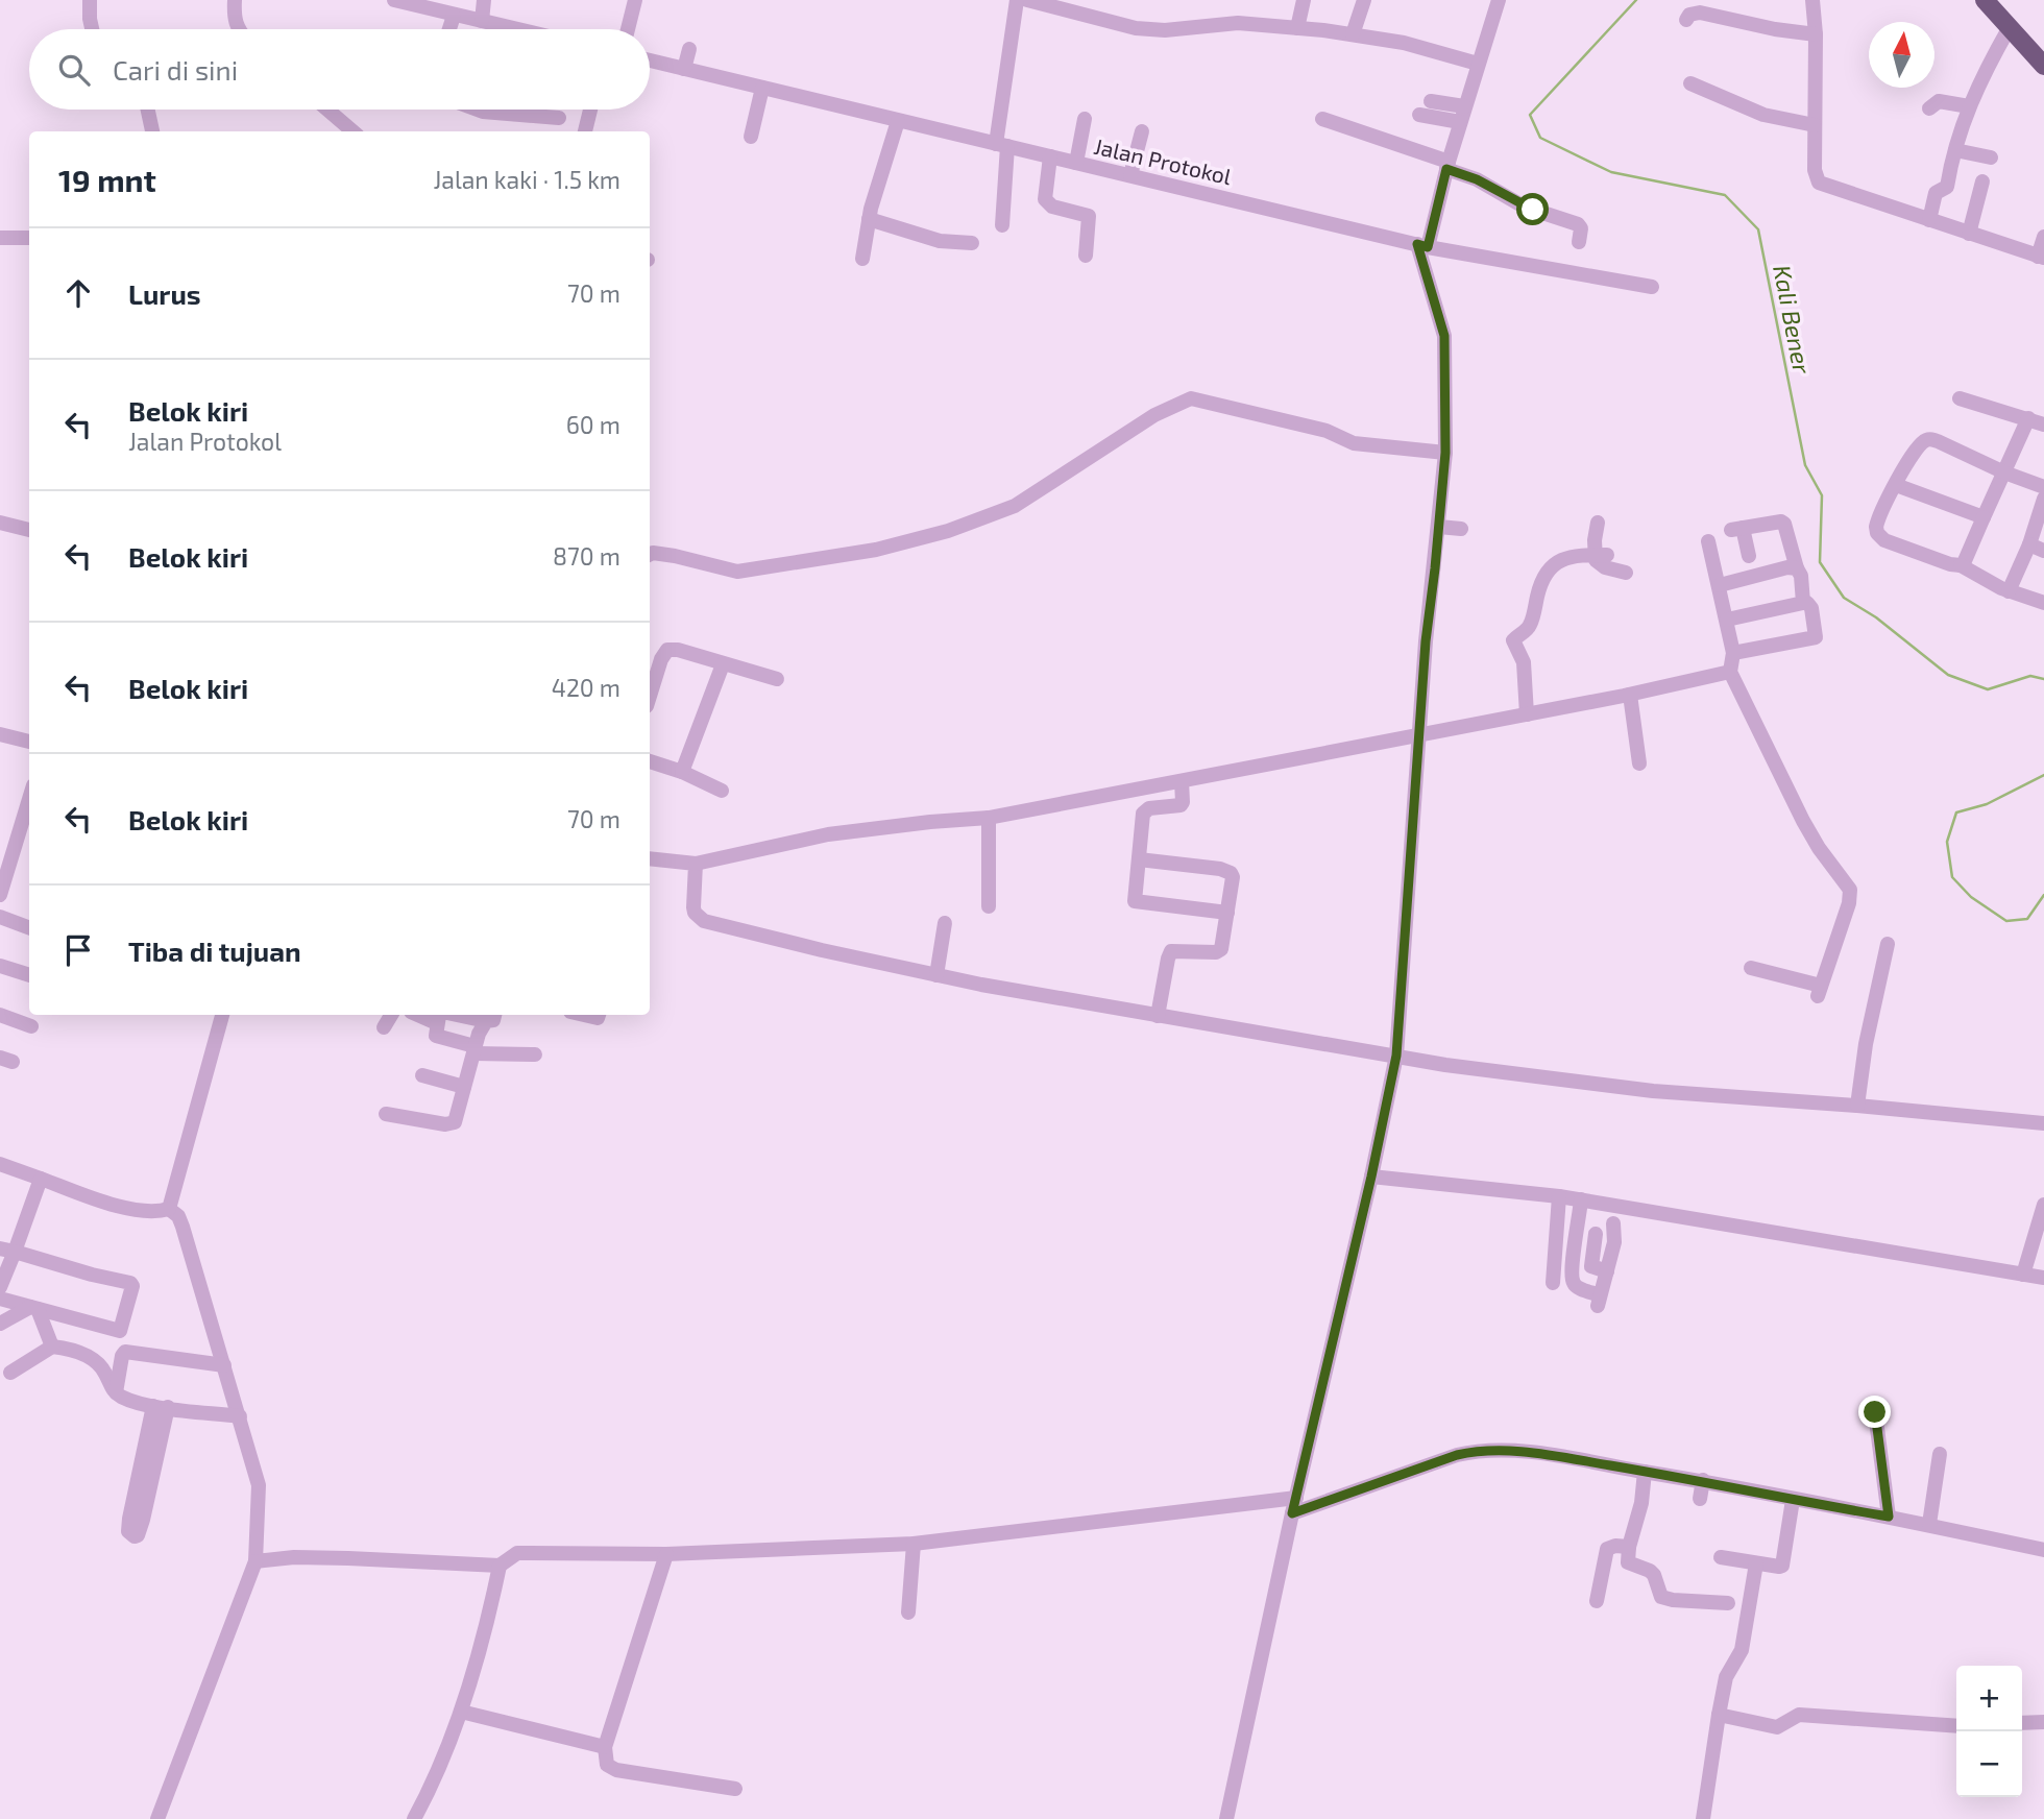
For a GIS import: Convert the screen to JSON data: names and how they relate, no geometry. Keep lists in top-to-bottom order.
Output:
{
  "streets": {
    "street": ["Jalan Protokol"]
  },
  "water": ["Kali Bener"],
  "north": "top",
  "page": {
    "search": "Cari di sini",
    "heading": ["19 mnt", "Jalan kaki · 1.5 km"],
    "list": [
      ["Lurus", "70 m"],
      ["Belok kiri", "Jalan Protokol", "60 m"],
      ["Belok kiri", "870 m"],
      ["Belok kiri", "420 m"],
      ["Belok kiri", "70 m"],
      "Tiba di tujuan"
    ],
    "map_buttons": ["+", "−"]
  }
}
